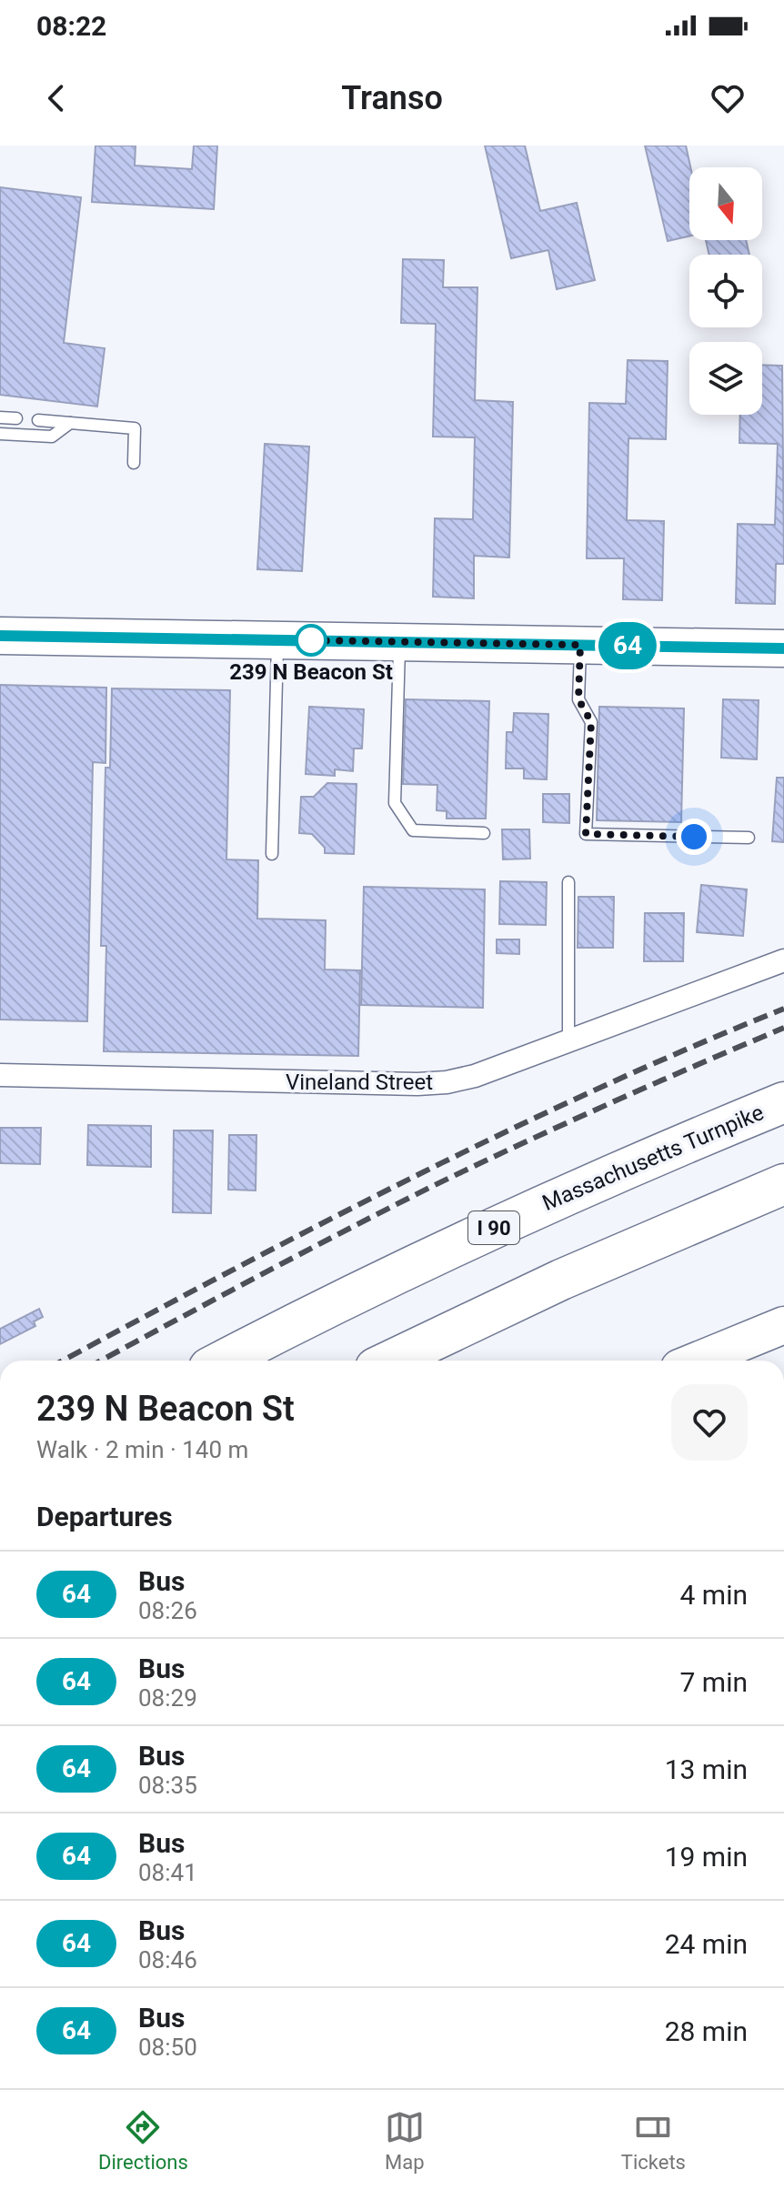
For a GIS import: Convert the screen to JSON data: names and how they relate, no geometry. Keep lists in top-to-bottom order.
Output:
{
  "streets": {
    "highway": ["Massachusetts Turnpike", "I 90"],
    "street": ["Vineland Street"]
  },
  "places": ["239 N Beacon St"],
  "lines": ["bus line 64"],
  "north": "bottom",
  "page": {
    "status": "08:22",
    "header": "Transo",
    "on_map": "64",
    "heading": [
      ["239 N Beacon St", "Walk · 2 min · 140 m"],
      "Departures"
    ],
    "list": [
      {
        "mark": "64",
        "name": "Bus",
        "note": "08:26",
        "value": "4 min"
      },
      {
        "mark": "64",
        "name": "Bus",
        "note": "08:29",
        "value": "7 min"
      },
      {
        "mark": "64",
        "name": "Bus",
        "note": "08:35",
        "value": "13 min"
      },
      {
        "mark": "64",
        "name": "Bus",
        "note": "08:41",
        "value": "19 min"
      },
      {
        "mark": "64",
        "name": "Bus",
        "note": "08:46",
        "value": "24 min"
      },
      {
        "mark": "64",
        "name": "Bus",
        "note": "08:50",
        "value": "28 min"
      }
    ],
    "tabs": ["Directions", "Map", "Tickets"]
  }
}
